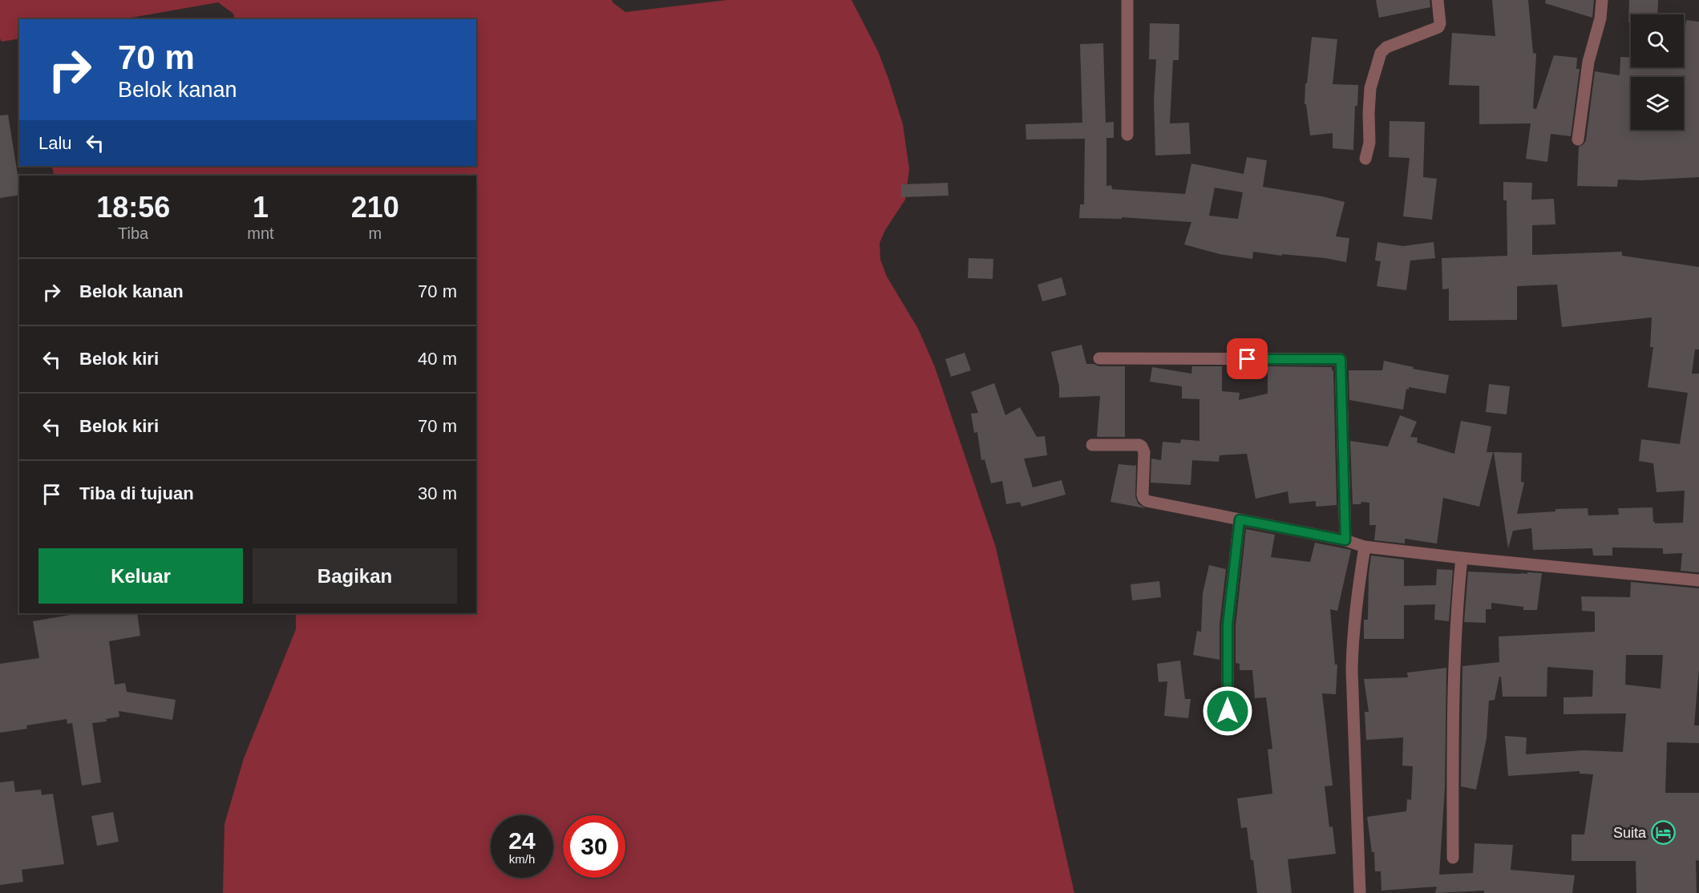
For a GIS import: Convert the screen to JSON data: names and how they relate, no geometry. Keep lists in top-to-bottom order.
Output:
{
  "places": {
    "hotel": ["Suita"]
  },
  "page": {
    "turn": ["70 m", "Belok kanan"],
    "then": "Lalu",
    "eta": [
      "18:56",
      "Tiba",
      "1",
      "mnt",
      "210",
      "m"
    ],
    "list": [
      {
        "name": "Belok kanan",
        "value": "70 m"
      },
      {
        "name": "Belok kiri",
        "value": "40 m"
      },
      {
        "name": "Belok kiri",
        "value": "70 m"
      },
      {
        "name": "Tiba di tujuan",
        "value": "30 m"
      }
    ],
    "buttons": ["Keluar", "Bagikan"],
    "speed": "24 km/h",
    "limit": "30"
  }
}
